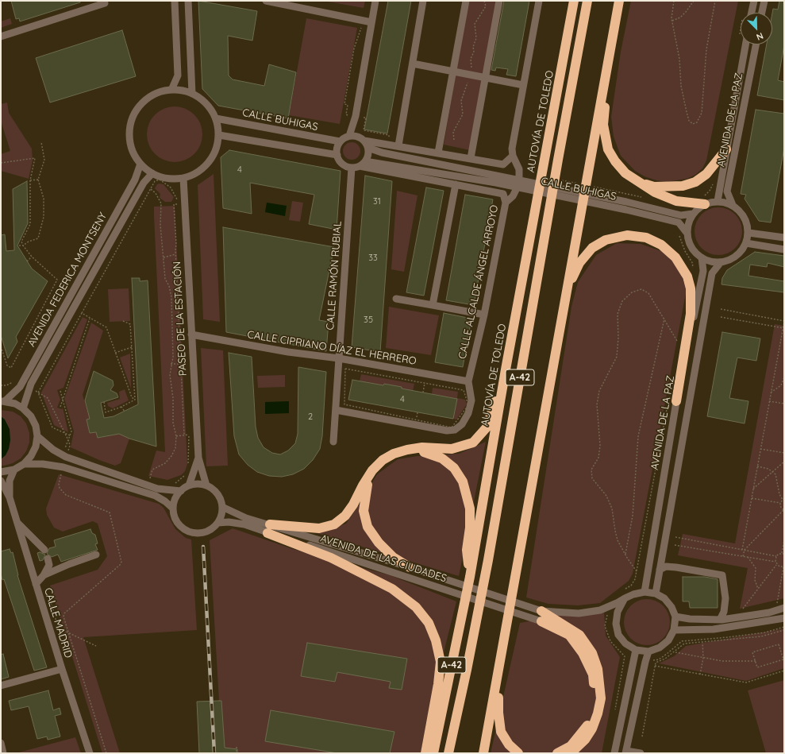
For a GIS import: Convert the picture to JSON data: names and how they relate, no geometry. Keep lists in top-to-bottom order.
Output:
{
  "streets": {
    "highway": ["AUTOVÍA DE TOLEDO", "A-42"],
    "street": [
      "CALLE BUHIGAS",
      "AVENIDA DE LA PAZ",
      "CALLE RAMÓN RUBIAL",
      "AVENIDA FEDERICA MONTSENY",
      "CALLE ALCALDE ÁNGEL ARROYO",
      "PASEO DE LA ESTACIÓN",
      "CALLE CIPRIANO DÍAZ EL HERRERO",
      "AVENIDA DE LAS CIUDADES",
      "CALLE MADRID"
    ]
  },
  "crossings": [
    ["CALLE BUHIGAS", "AVENIDA DE LA PAZ"],
    ["CALLE BUHIGAS", "CALLE RAMÓN RUBIAL"],
    ["CALLE BUHIGAS", "AVENIDA FEDERICA MONTSENY"],
    ["CALLE BUHIGAS", "PASEO DE LA ESTACIÓN"],
    ["AVENIDA DE LA PAZ", "AVENIDA DE LAS CIUDADES"],
    ["CALLE RAMÓN RUBIAL", "CALLE ALCALDE ÁNGEL ARROYO"],
    ["CALLE RAMÓN RUBIAL", "CALLE CIPRIANO DÍAZ EL HERRERO"],
    ["AVENIDA FEDERICA MONTSENY", "PASEO DE LA ESTACIÓN"],
    ["CALLE ALCALDE ÁNGEL ARROYO", "CALLE CIPRIANO DÍAZ EL HERRERO"],
    ["PASEO DE LA ESTACIÓN", "CALLE CIPRIANO DÍAZ EL HERRERO"],
    ["PASEO DE LA ESTACIÓN", "AVENIDA DE LAS CIUDADES"]
  ],
  "house_numbers": [
    "4",
    "31",
    "33",
    "35",
    "4",
    "2"
  ],
  "north": "bottom right"
}
